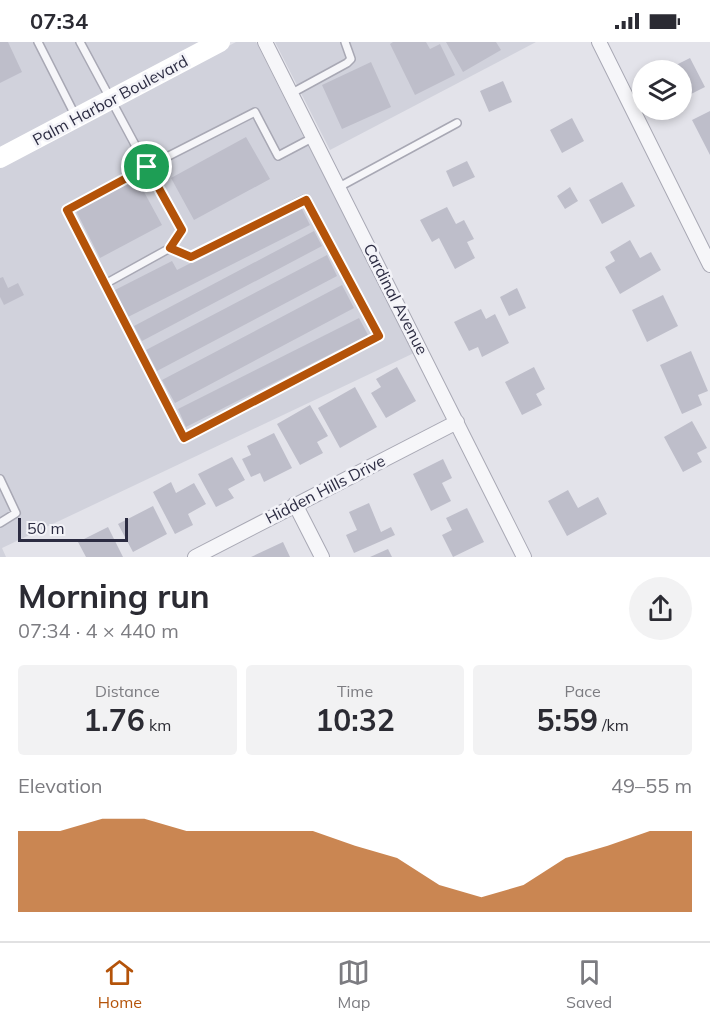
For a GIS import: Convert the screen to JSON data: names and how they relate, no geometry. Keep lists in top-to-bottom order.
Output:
{
  "streets": {
    "main road": ["Palm Harbor Boulevard"],
    "street": ["Cardinal Avenue", "Hidden Hills Drive"]
  },
  "crossings": [
    ["Cardinal Avenue", "Hidden Hills Drive"]
  ],
  "scale_bar": "50 m",
  "page": {
    "status": "07:34",
    "scale": "50 m",
    "heading": ["Morning run", "07:34 · 4 × 440 m"],
    "stats": [
      ["Distance", "1.76 km"],
      ["Time", "10:32"],
      ["Pace", "5:59 /km"]
    ],
    "chart": ["Elevation", "49–55 m"],
    "tabs": ["Home", "Map", "Saved"]
  }
}
